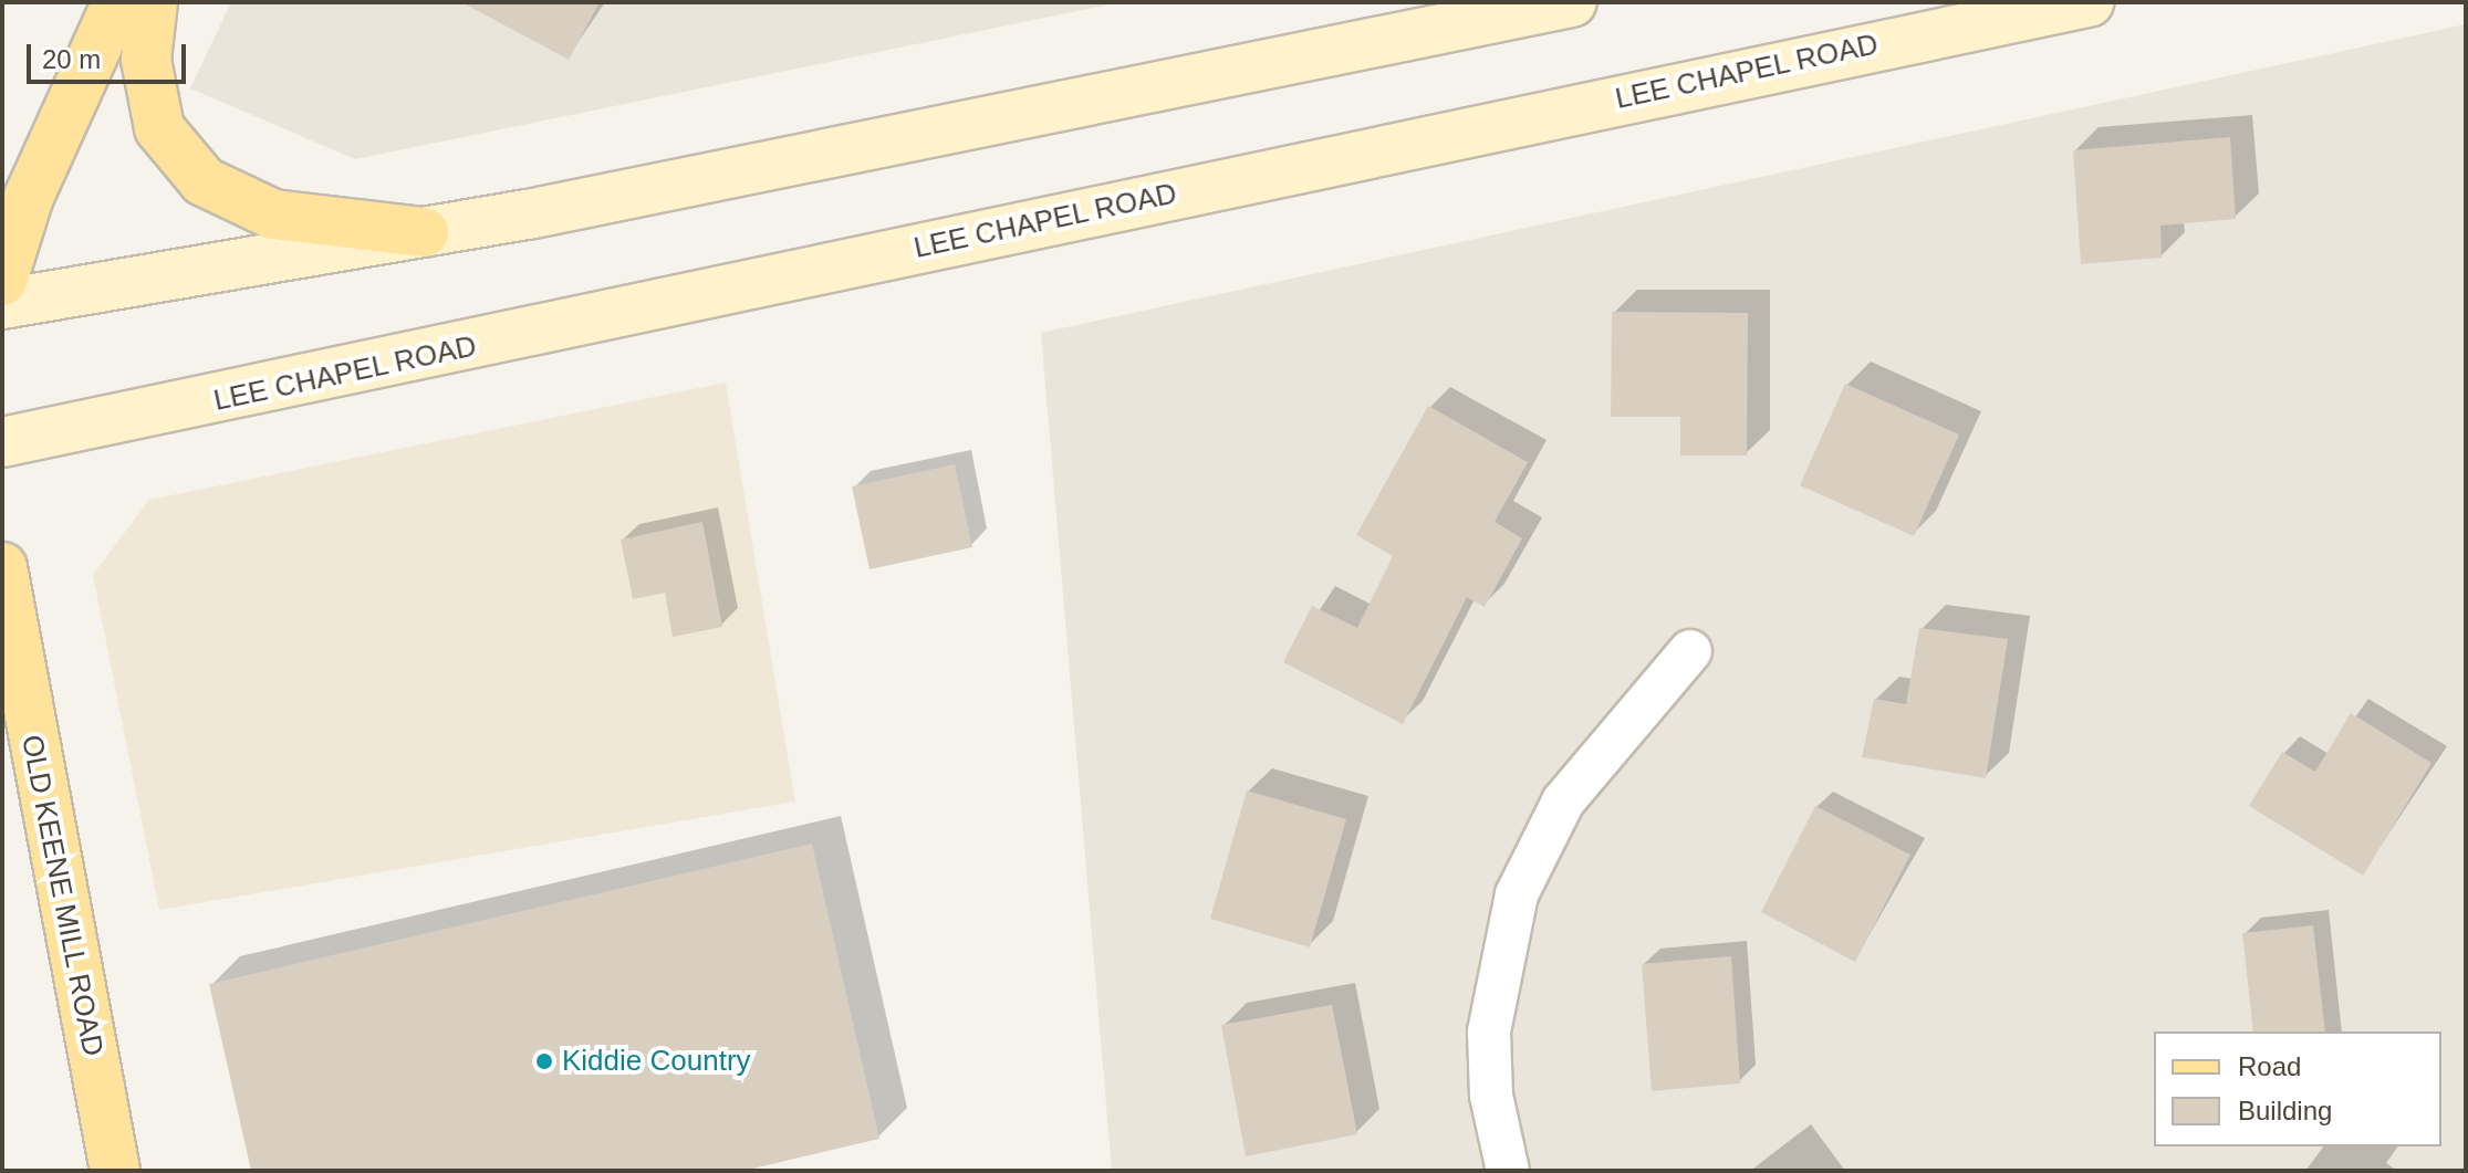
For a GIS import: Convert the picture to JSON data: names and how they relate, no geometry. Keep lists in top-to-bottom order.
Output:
{
  "streets": {
    "main road": ["LEE CHAPEL ROAD", "OLD KEENE MILL ROAD"]
  },
  "places": ["Kiddie Country"],
  "legend": ["Road", "Building"],
  "scale_bar": "20 m"
}
